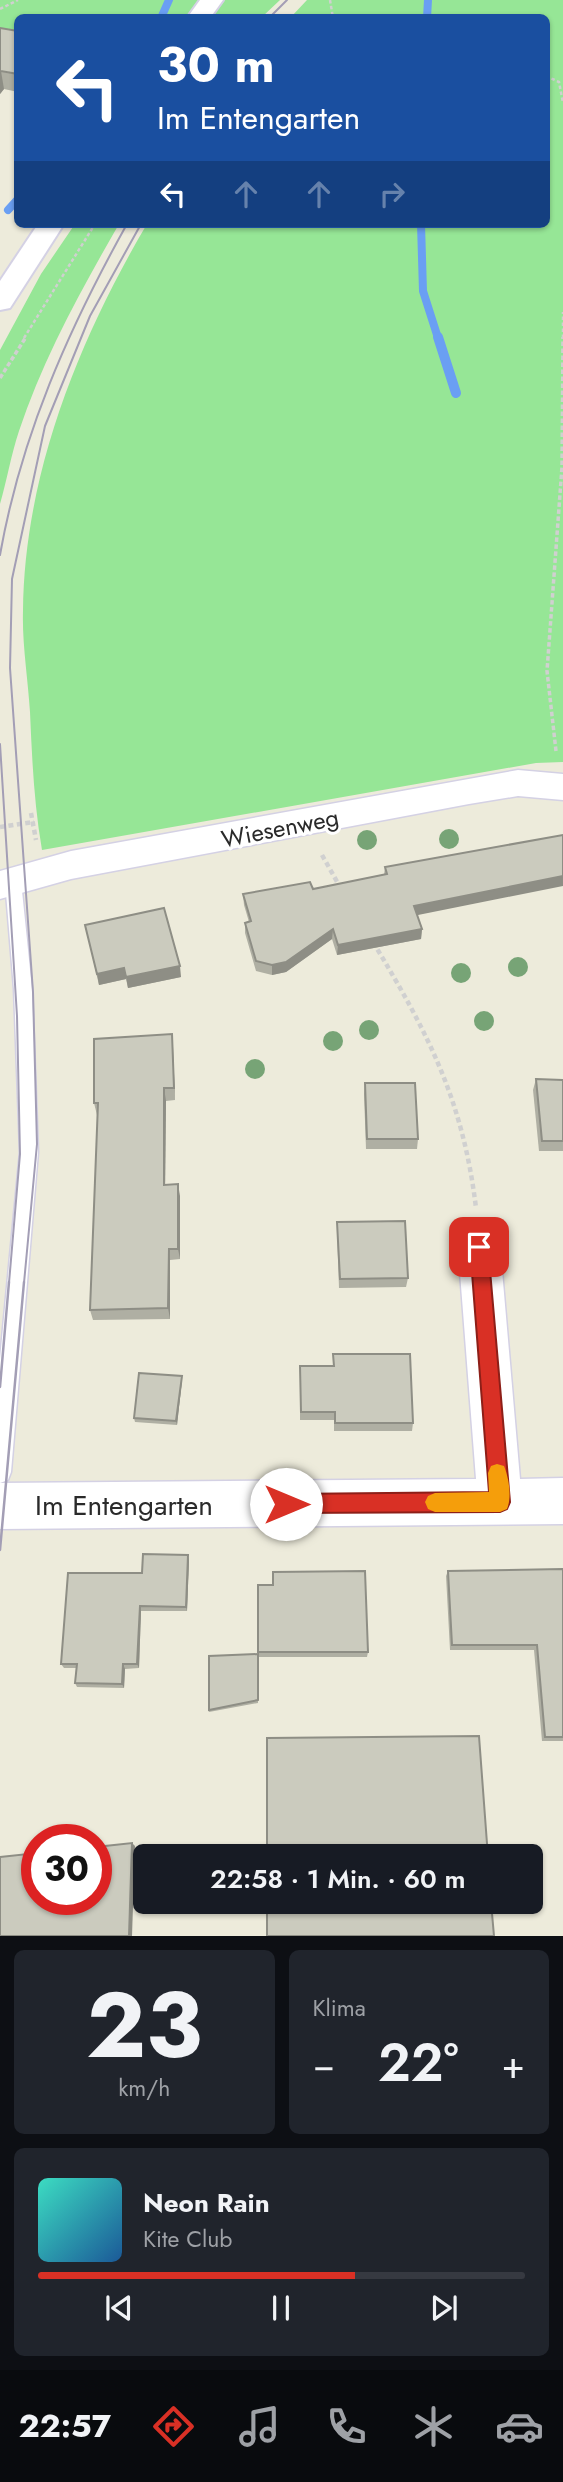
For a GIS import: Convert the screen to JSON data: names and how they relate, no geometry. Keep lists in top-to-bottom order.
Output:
{
  "streets": {
    "street": ["Wiesenweg", "Im Entengarten"]
  },
  "page": {
    "turn": ["30 m", "Im Entengarten"],
    "limit": "30",
    "trip": "22:58 · 1 Min. · 60 m",
    "tile": [
      ["23", "km/h"],
      "Klima"
    ],
    "heat": ["−", "22°", "+"],
    "song": ["Neon Rain", "Kite Club"],
    "tabs": "22:57"
  }
}
